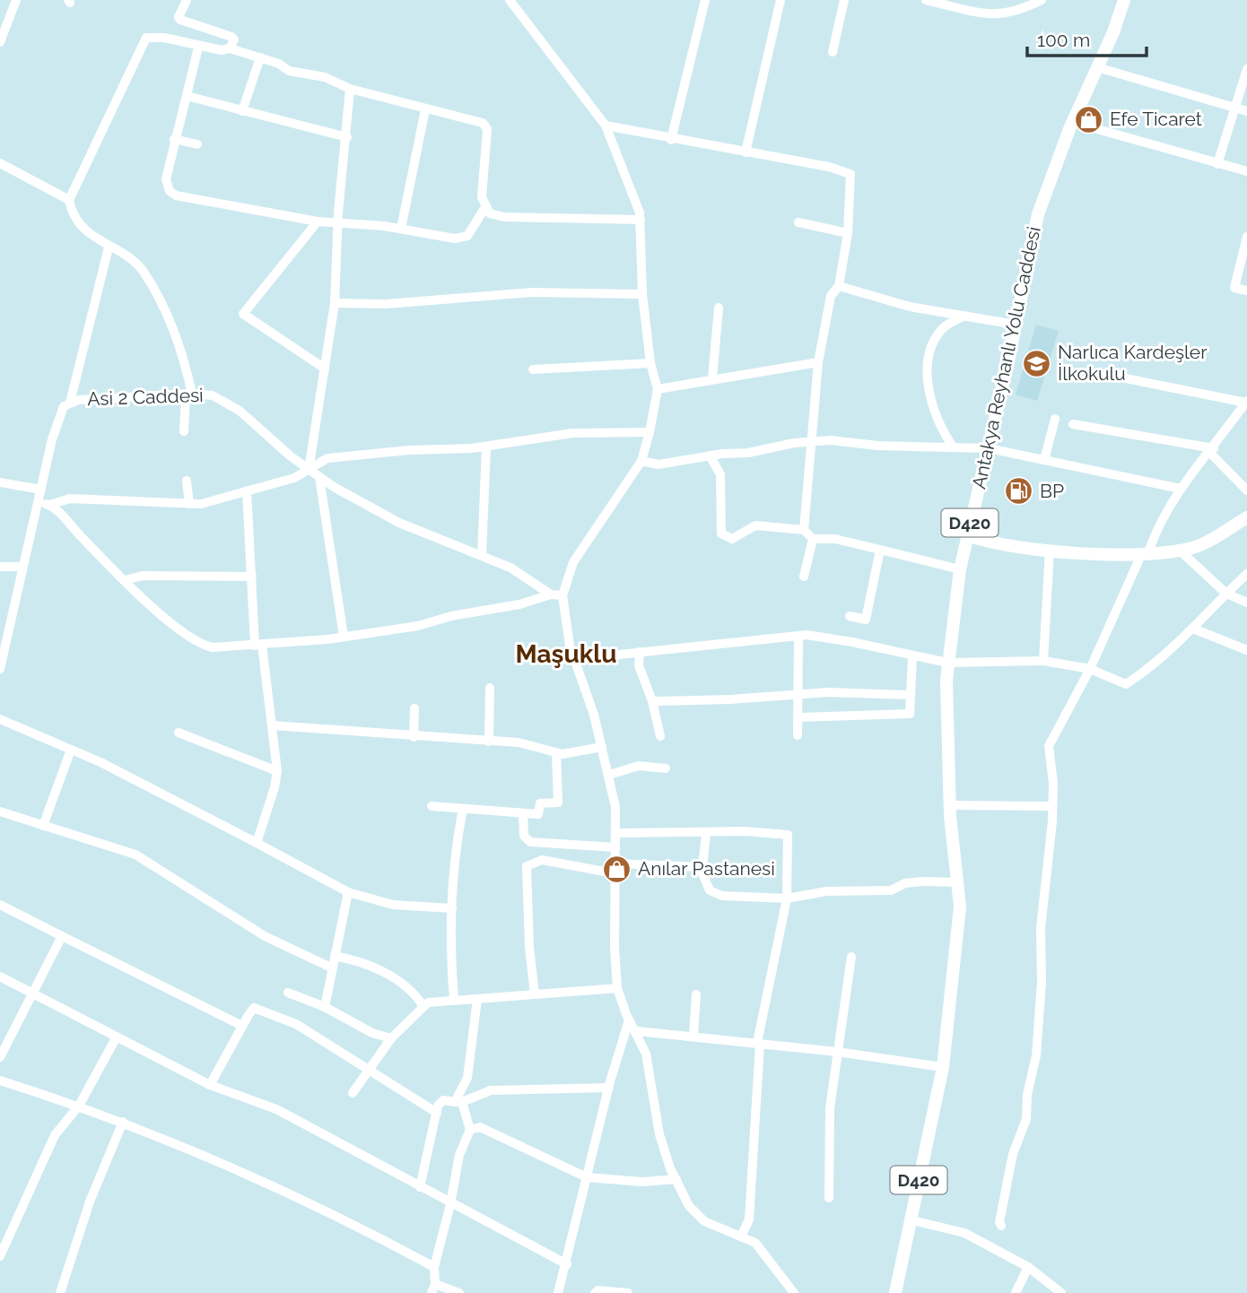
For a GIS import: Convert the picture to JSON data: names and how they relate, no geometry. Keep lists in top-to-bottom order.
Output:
{
  "streets": {
    "main road": ["Antakya Reyhanlı Yolu Caddesi", "D420"],
    "street": ["Asi 2 Caddesi"]
  },
  "crossings": [
    ["Antakya Reyhanlı Yolu Caddesi", "D420"]
  ],
  "districts": ["Maşuklu"],
  "places": {
    "shop": ["Efe Ticaret", "Anılar Pastanesi"],
    "school or university": ["Narlıca Kardeşler İlkokulu"],
    "fuel station": ["BP"]
  },
  "scale_bar": "100 m"
}
